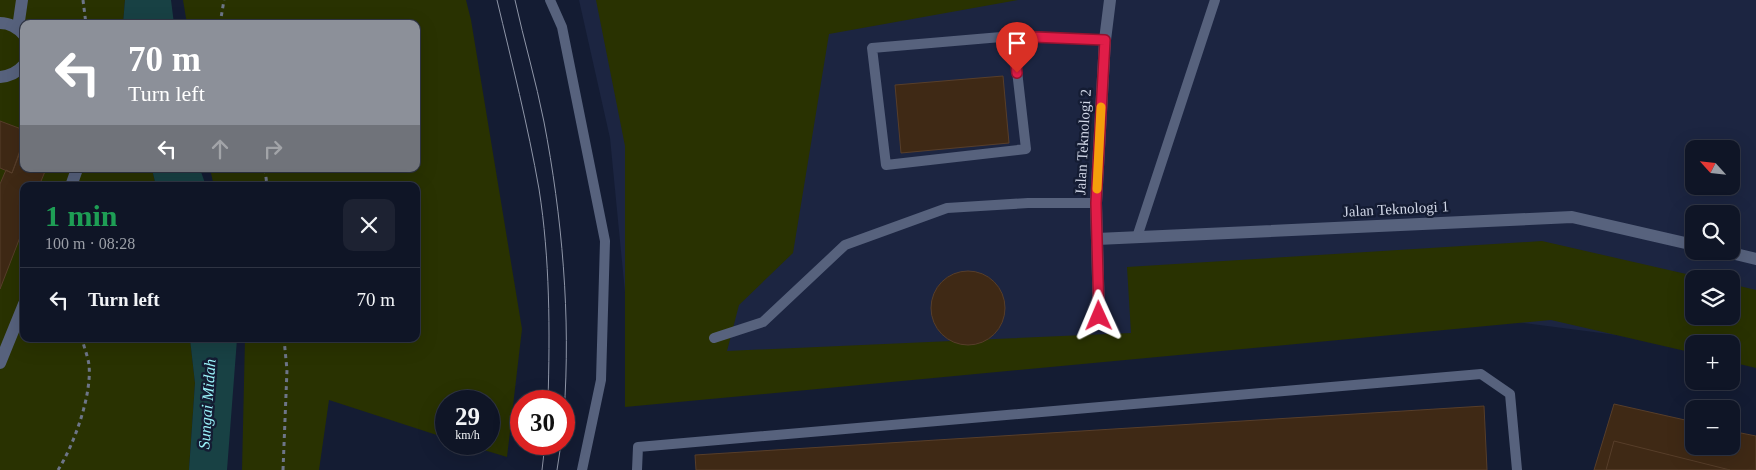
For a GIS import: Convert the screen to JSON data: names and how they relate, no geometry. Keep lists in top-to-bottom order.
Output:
{
  "streets": {
    "street": ["Jalan Teknologi 2", "Jalan Teknologi 1"]
  },
  "crossings": [
    ["Jalan Teknologi 2", "Jalan Teknologi 1"]
  ],
  "water": ["Sungai Midah"],
  "north": "top left",
  "page": {
    "turn": ["70 m", "Turn left"],
    "map_buttons": ["+", "−"],
    "heading": ["1 min", "100 m · 08:28"],
    "list": [
      {
        "name": "Turn left",
        "value": "70 m"
      }
    ],
    "speed": "29 km/h",
    "limit": "30"
  }
}
